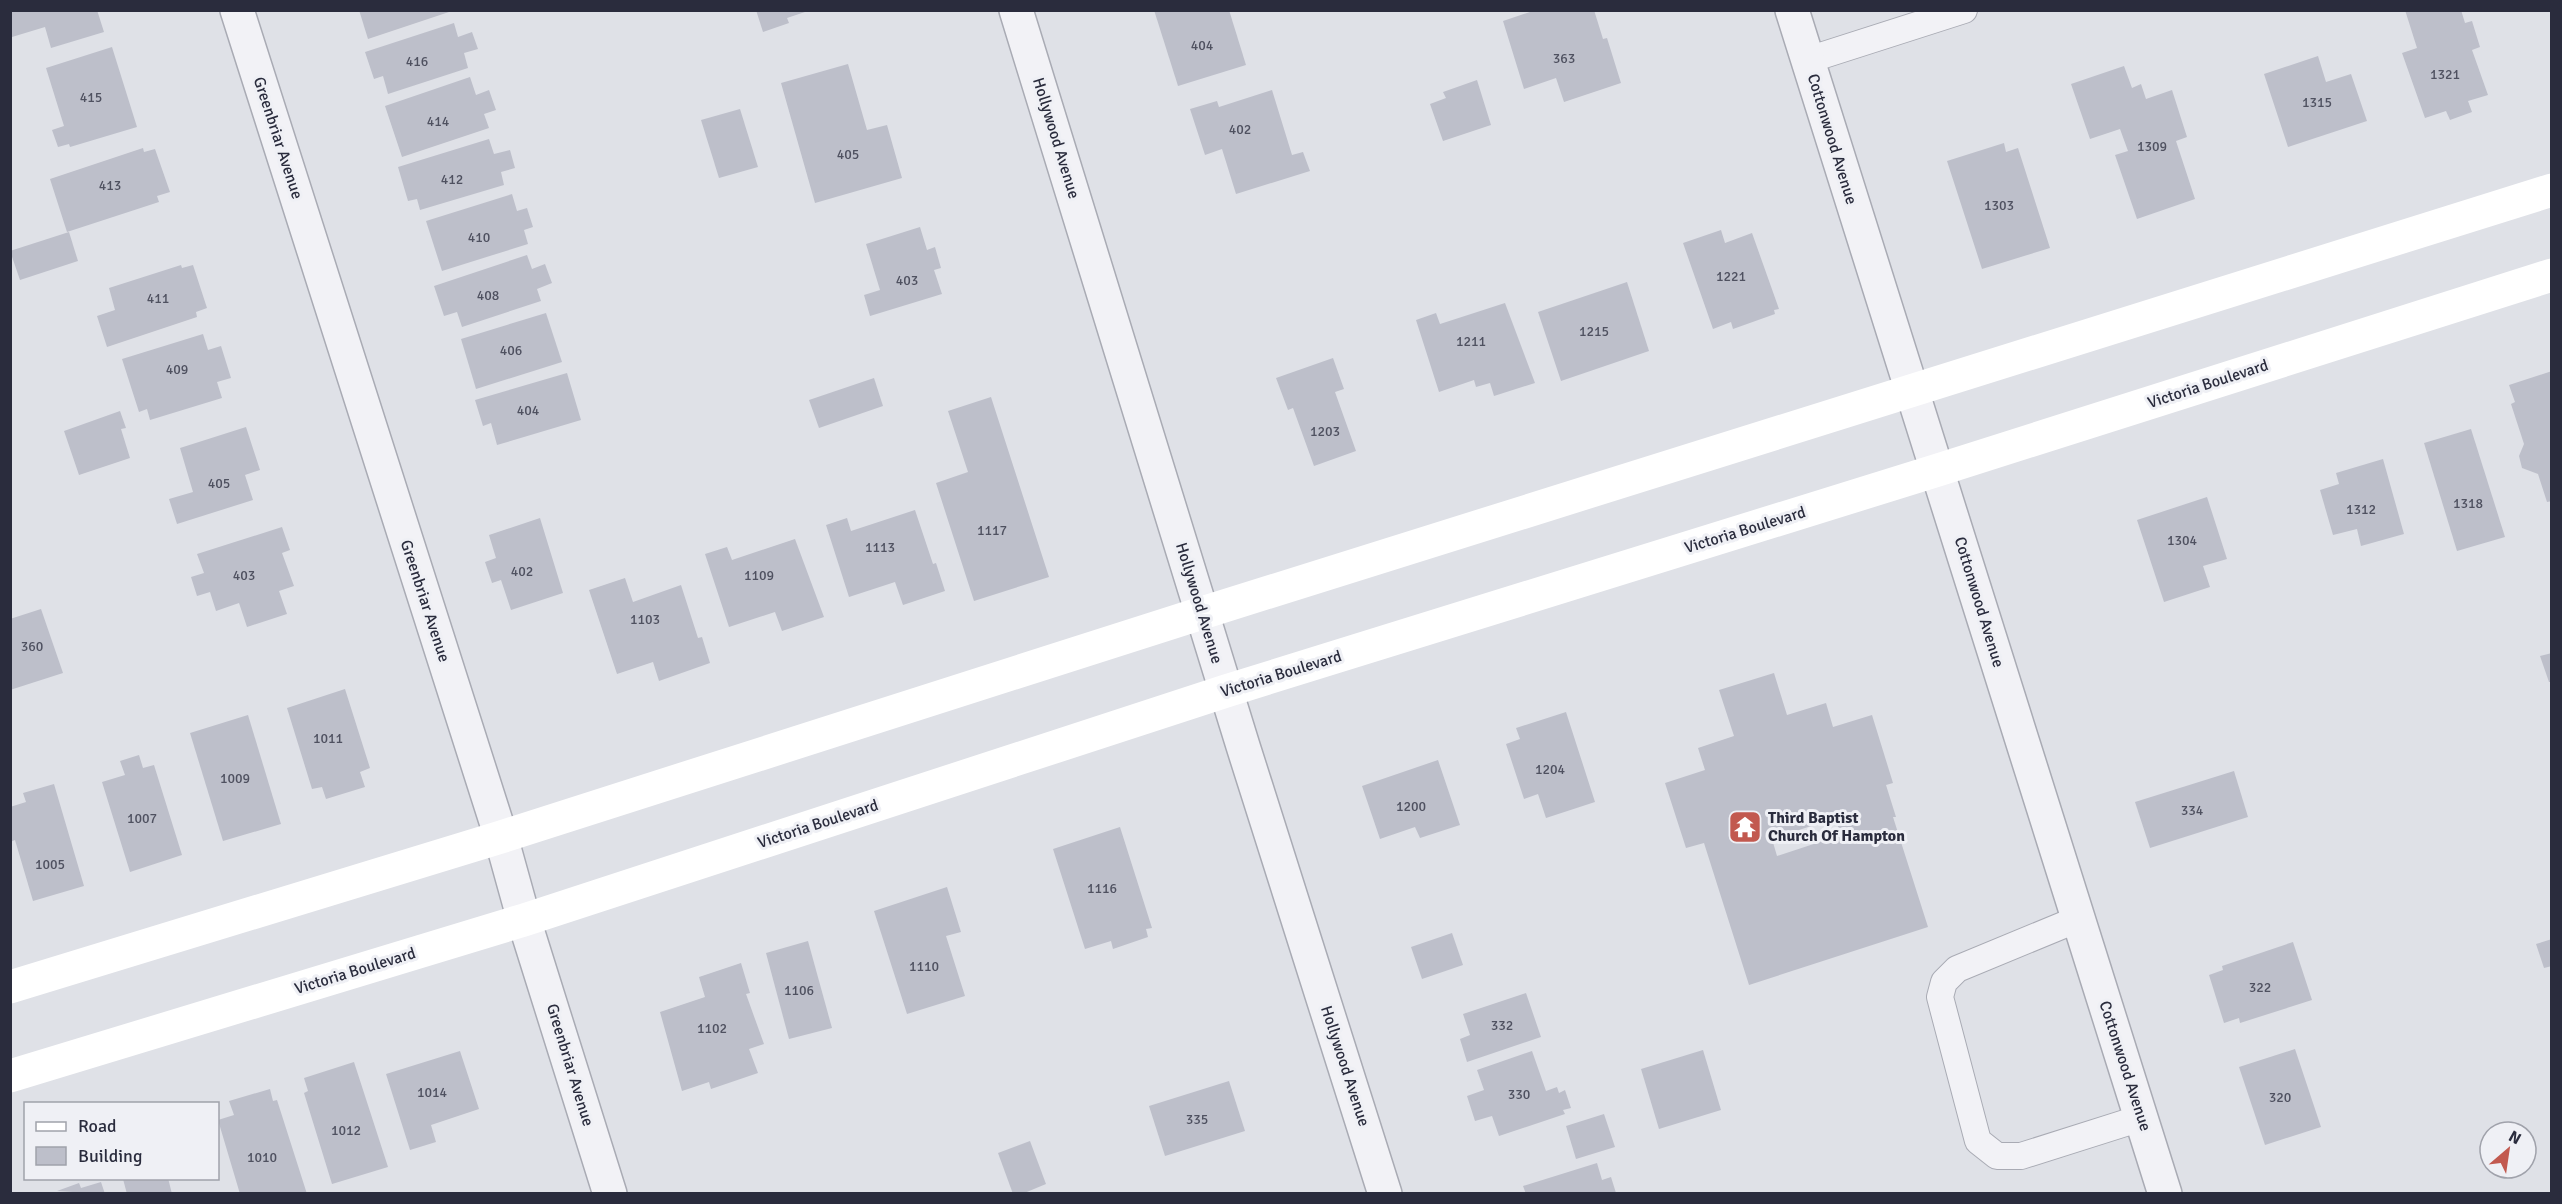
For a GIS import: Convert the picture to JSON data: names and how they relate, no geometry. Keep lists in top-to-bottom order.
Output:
{
  "streets": {
    "main road": ["Victoria Boulevard"],
    "street": ["Greenbriar Avenue", "Hollywood Avenue", "Cottonwood Avenue"]
  },
  "crossings": [
    ["Greenbriar Avenue", "Victoria Boulevard"],
    ["Hollywood Avenue", "Victoria Boulevard"],
    ["Cottonwood Avenue", "Victoria Boulevard"]
  ],
  "places": {
    "temple": ["Third Baptist Church Of Hampton"]
  },
  "house_numbers": [
    "404",
    "363",
    "416",
    "1321",
    "415",
    "1315",
    "414",
    "402",
    "1309",
    "405",
    "412",
    "413",
    "1303",
    "410",
    "1221",
    "403",
    "408",
    "411",
    "1215",
    "1211",
    "406",
    "409",
    "404",
    "1203",
    "405",
    "1318",
    "1312",
    "1117",
    "1304",
    "1113",
    "402",
    "403",
    "1109",
    "1103",
    "360",
    "1011",
    "1204",
    "1009",
    "1200",
    "334",
    "1007",
    "1005",
    "1116",
    "1110",
    "322",
    "1106",
    "332",
    "1102",
    "1014",
    "330",
    "320",
    "335",
    "1012",
    "1010"
  ],
  "legend": ["Road", "Building"],
  "north": "top right"
}
